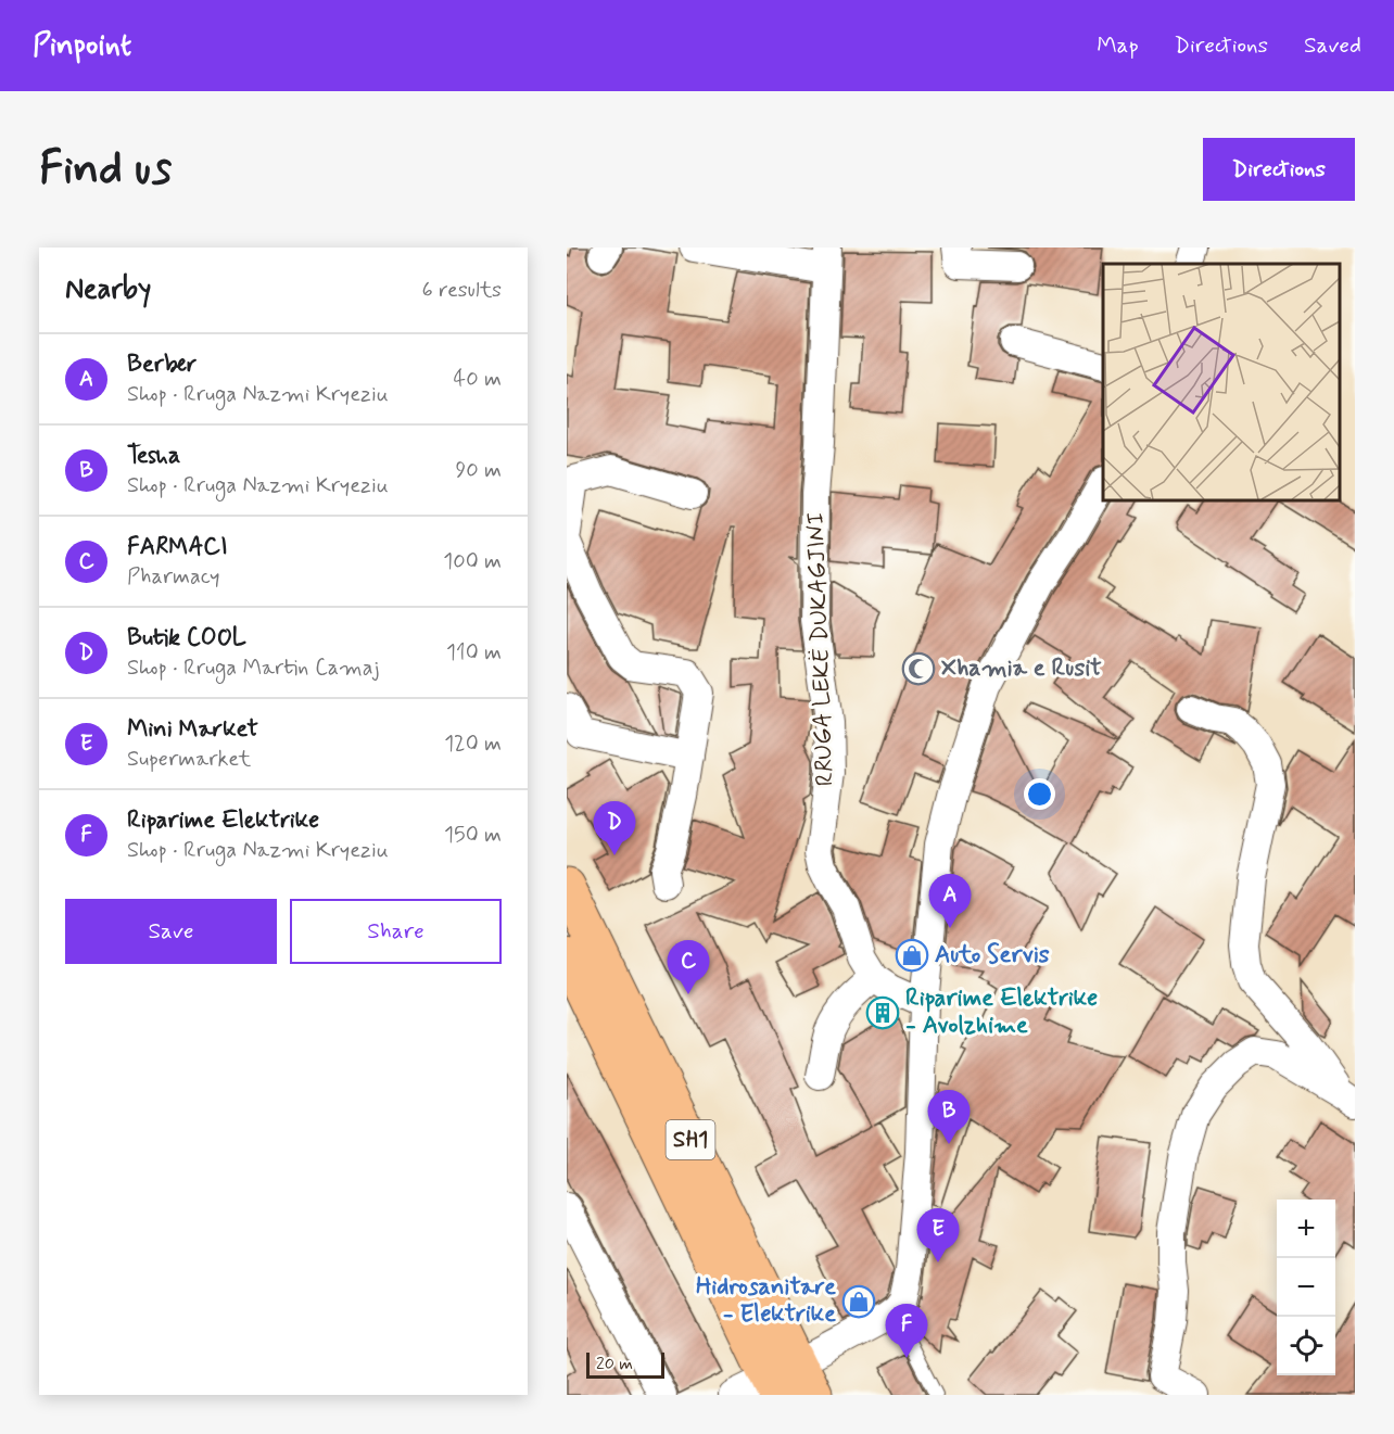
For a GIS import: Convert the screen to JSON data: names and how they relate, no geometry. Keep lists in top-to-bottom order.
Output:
{
  "streets": {
    "main road": ["SH1"],
    "street": ["RRUGA LEKË DUKAGJINI"]
  },
  "places": {
    "mosque": ["Xhamia e Rusit"],
    "shop": ["Auto Servis", "Hidrosanitare - Elektrike"],
    "building": ["Riparime Elektrike - Avolzhime"]
  },
  "scale_bar": "20 m",
  "page": {
    "header": "Pinpoint",
    "nav": ["Map", "Directions", "Saved"],
    "buttons": [
      "Directions",
      ["Save", "Share"]
    ],
    "title": "Find us",
    "heading": ["Nearby", "6 results"],
    "list": [
      {
        "mark": "A",
        "name": "Berber",
        "note": "Shop · Rruga Nazmi Kryeziu",
        "value": "40 m"
      },
      {
        "mark": "B",
        "name": "Tesha",
        "note": "Shop · Rruga Nazmi Kryeziu",
        "value": "90 m"
      },
      {
        "mark": "C",
        "name": "FARMACI",
        "note": "Pharmacy",
        "value": "100 m"
      },
      {
        "mark": "D",
        "name": "Butik COOL",
        "note": "Shop · Rruga Martin Camaj",
        "value": "110 m"
      },
      {
        "mark": "E",
        "name": "Mini Market",
        "note": "Supermarket",
        "value": "120 m"
      },
      {
        "mark": "F",
        "name": "Riparime Elektrike",
        "note": "Shop · Rruga Nazmi Kryeziu",
        "value": "150 m"
      }
    ],
    "pins": [
      "D",
      "A",
      "C",
      "B",
      "E",
      "F"
    ],
    "map_buttons": ["+", "−"],
    "scale": "20 m"
  }
}
